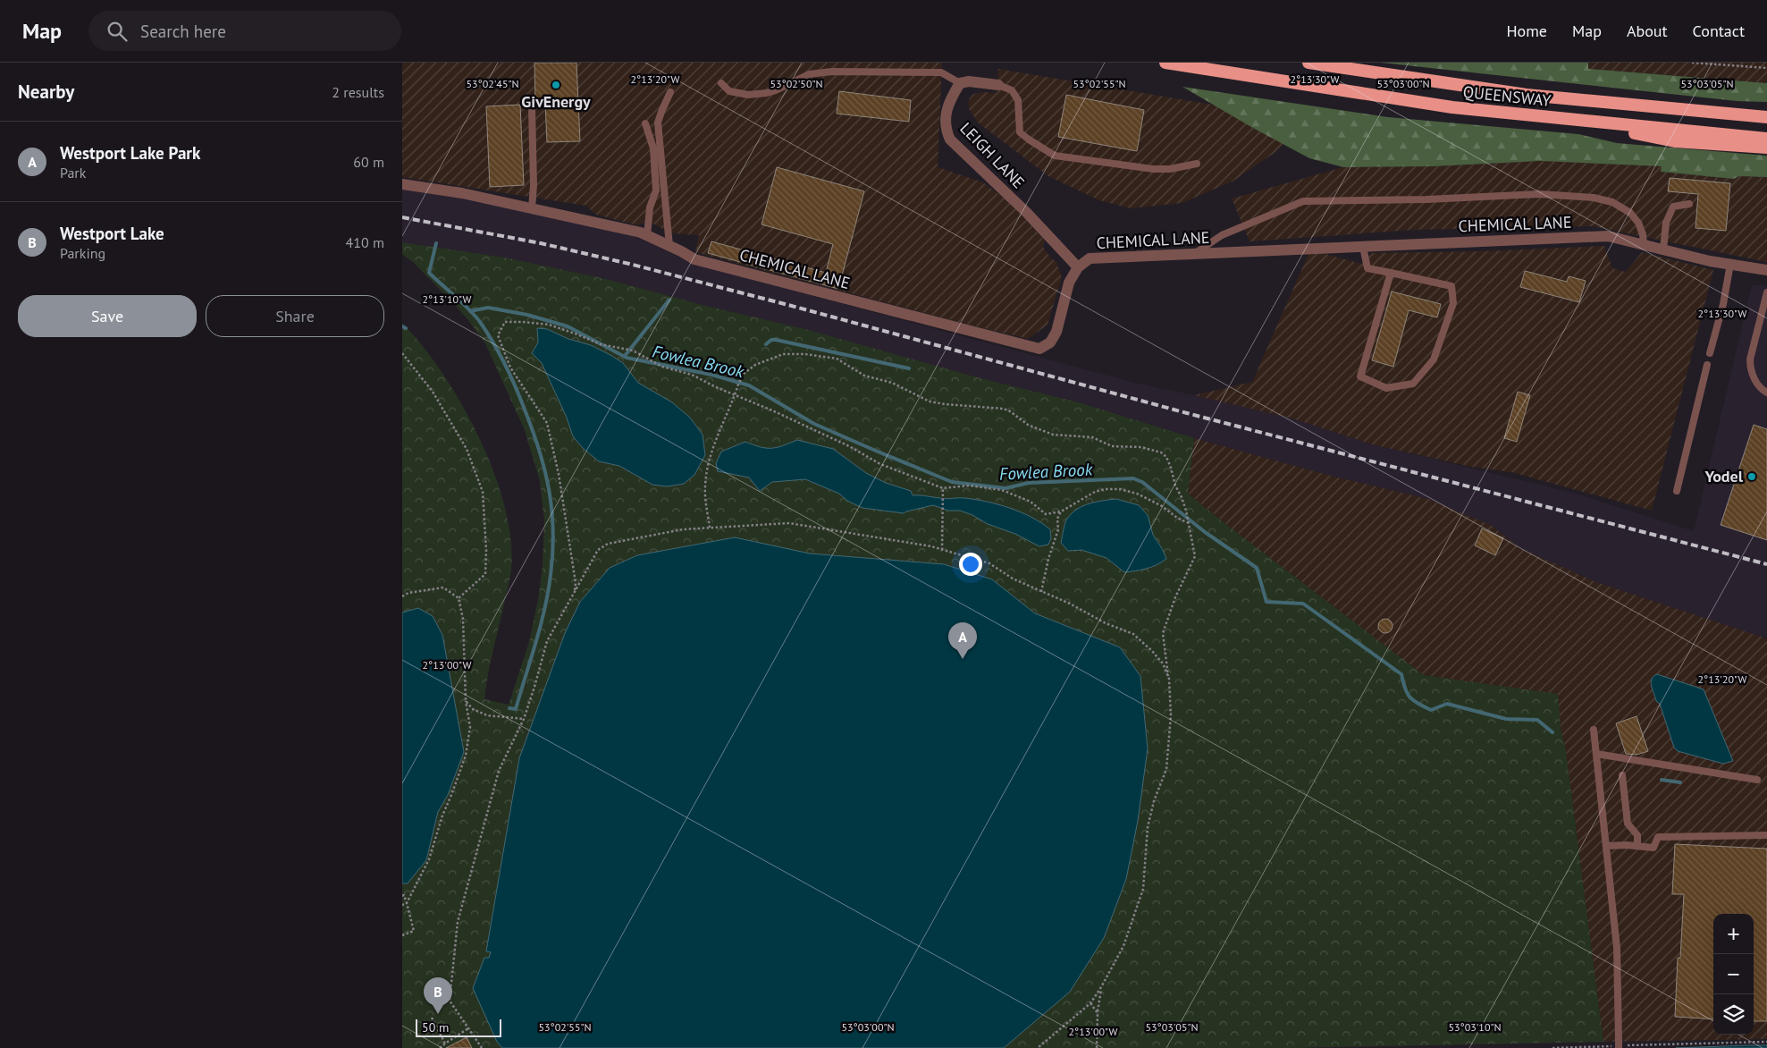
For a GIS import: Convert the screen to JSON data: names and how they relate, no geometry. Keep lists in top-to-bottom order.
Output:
{
  "streets": {
    "highway": ["QUEENSWAY"],
    "street": ["LEIGH LANE", "CHEMICAL LANE"]
  },
  "crossings": [
    ["LEIGH LANE", "CHEMICAL LANE"]
  ],
  "water": ["Fowlea Brook"],
  "places": ["GivEnergy", "Yodel"],
  "scale_bar": "50 m",
  "page": {
    "header": "Map",
    "search": "Search here",
    "nav": [
      "Home",
      "Map",
      "About",
      "Contact"
    ],
    "heading": ["Nearby", "2 results"],
    "list": [
      {
        "mark": "A",
        "name": "Westport Lake Park",
        "note": "Park",
        "value": "60 m"
      },
      {
        "mark": "B",
        "name": "Westport Lake",
        "note": "Parking",
        "value": "410 m"
      }
    ],
    "buttons": ["Save", "Share"],
    "pins": ["A", "B"],
    "map_buttons": ["+", "−"],
    "scale": "50 m"
  },
  "coordinates": [
    "2°13'30\"W",
    "2°13'20\"W",
    "53°02'45\"N",
    "53°02'50\"N",
    "53°02'55\"N",
    "53°03'00\"N",
    "53°03'05\"N",
    "2°13'10\"W",
    "2°13'00\"W",
    "53°03'10\"N"
  ]
}
